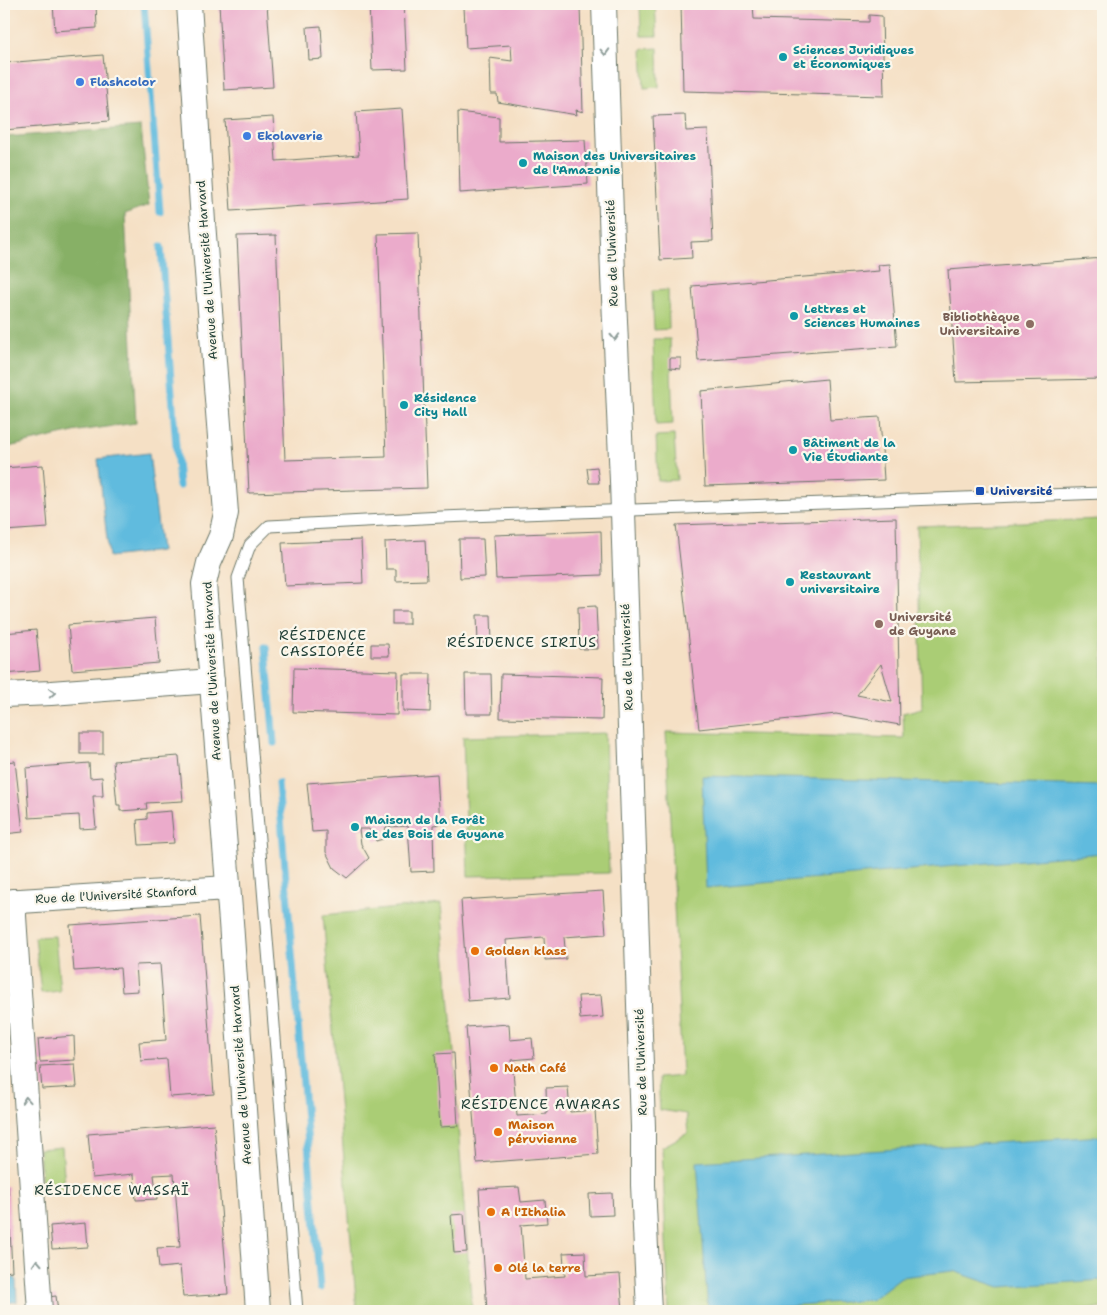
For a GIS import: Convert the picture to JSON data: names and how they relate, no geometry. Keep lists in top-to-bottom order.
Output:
{
  "streets": {
    "street": ["Rue de l'Université", "Avenue de l'Université Harvard", "Rue de l'Université Stanford"]
  },
  "crossings": [
    ["Avenue de l'Université Harvard", "Rue de l'Université Stanford"]
  ],
  "one_way": ["Rue de l'Université"],
  "districts": [
    "RÉSIDENCE CASSIOPÉE",
    "RÉSIDENCE SIRIUS",
    "RÉSIDENCE AWARAS",
    "RÉSIDENCE WASSAÏ"
  ],
  "places": {
    "other": [
      "Sciences Juridiques et Économiques",
      "Flashcolor",
      "Ekolaverie",
      "Maison des Universitaires de l'Amazonie",
      "Lettres et Sciences Humaines",
      "Bibliothèque Universitaire",
      "Résidence City Hall",
      "Bâtiment de la Vie Étudiante",
      "Restaurant universitaire",
      "Université de Guyane",
      "Maison de la Forêt et des Bois de Guyane",
      "Golden klass",
      "Nath Café",
      "Maison péruvienne",
      "A l'Ithalia",
      "Olé la terre"
    ],
    "transit": ["Université"]
  }
}
